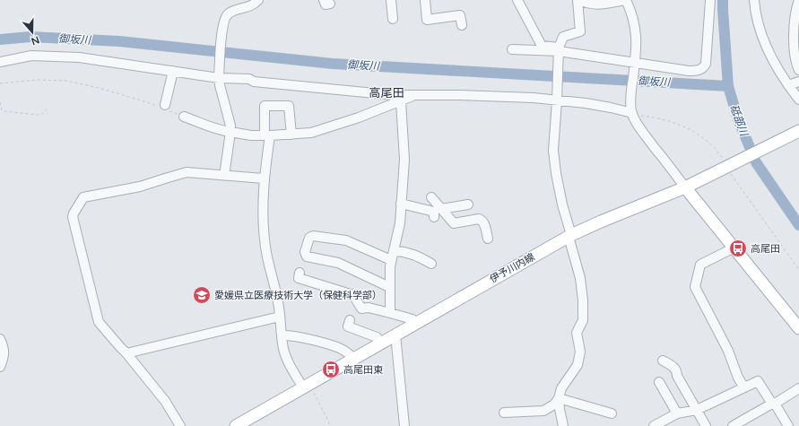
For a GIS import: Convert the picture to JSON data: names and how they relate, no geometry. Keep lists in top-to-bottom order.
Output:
{
  "streets": {
    "main road": ["伊予川内線"]
  },
  "districts": ["高尾田"],
  "water": ["御坂川", "砥部川"],
  "places": {
    "bus stop": ["高尾田", "高尾田東"],
    "school or university": ["愛媛県立医療技術大学（保健科学部）"]
  },
  "north": "bottom"
}
